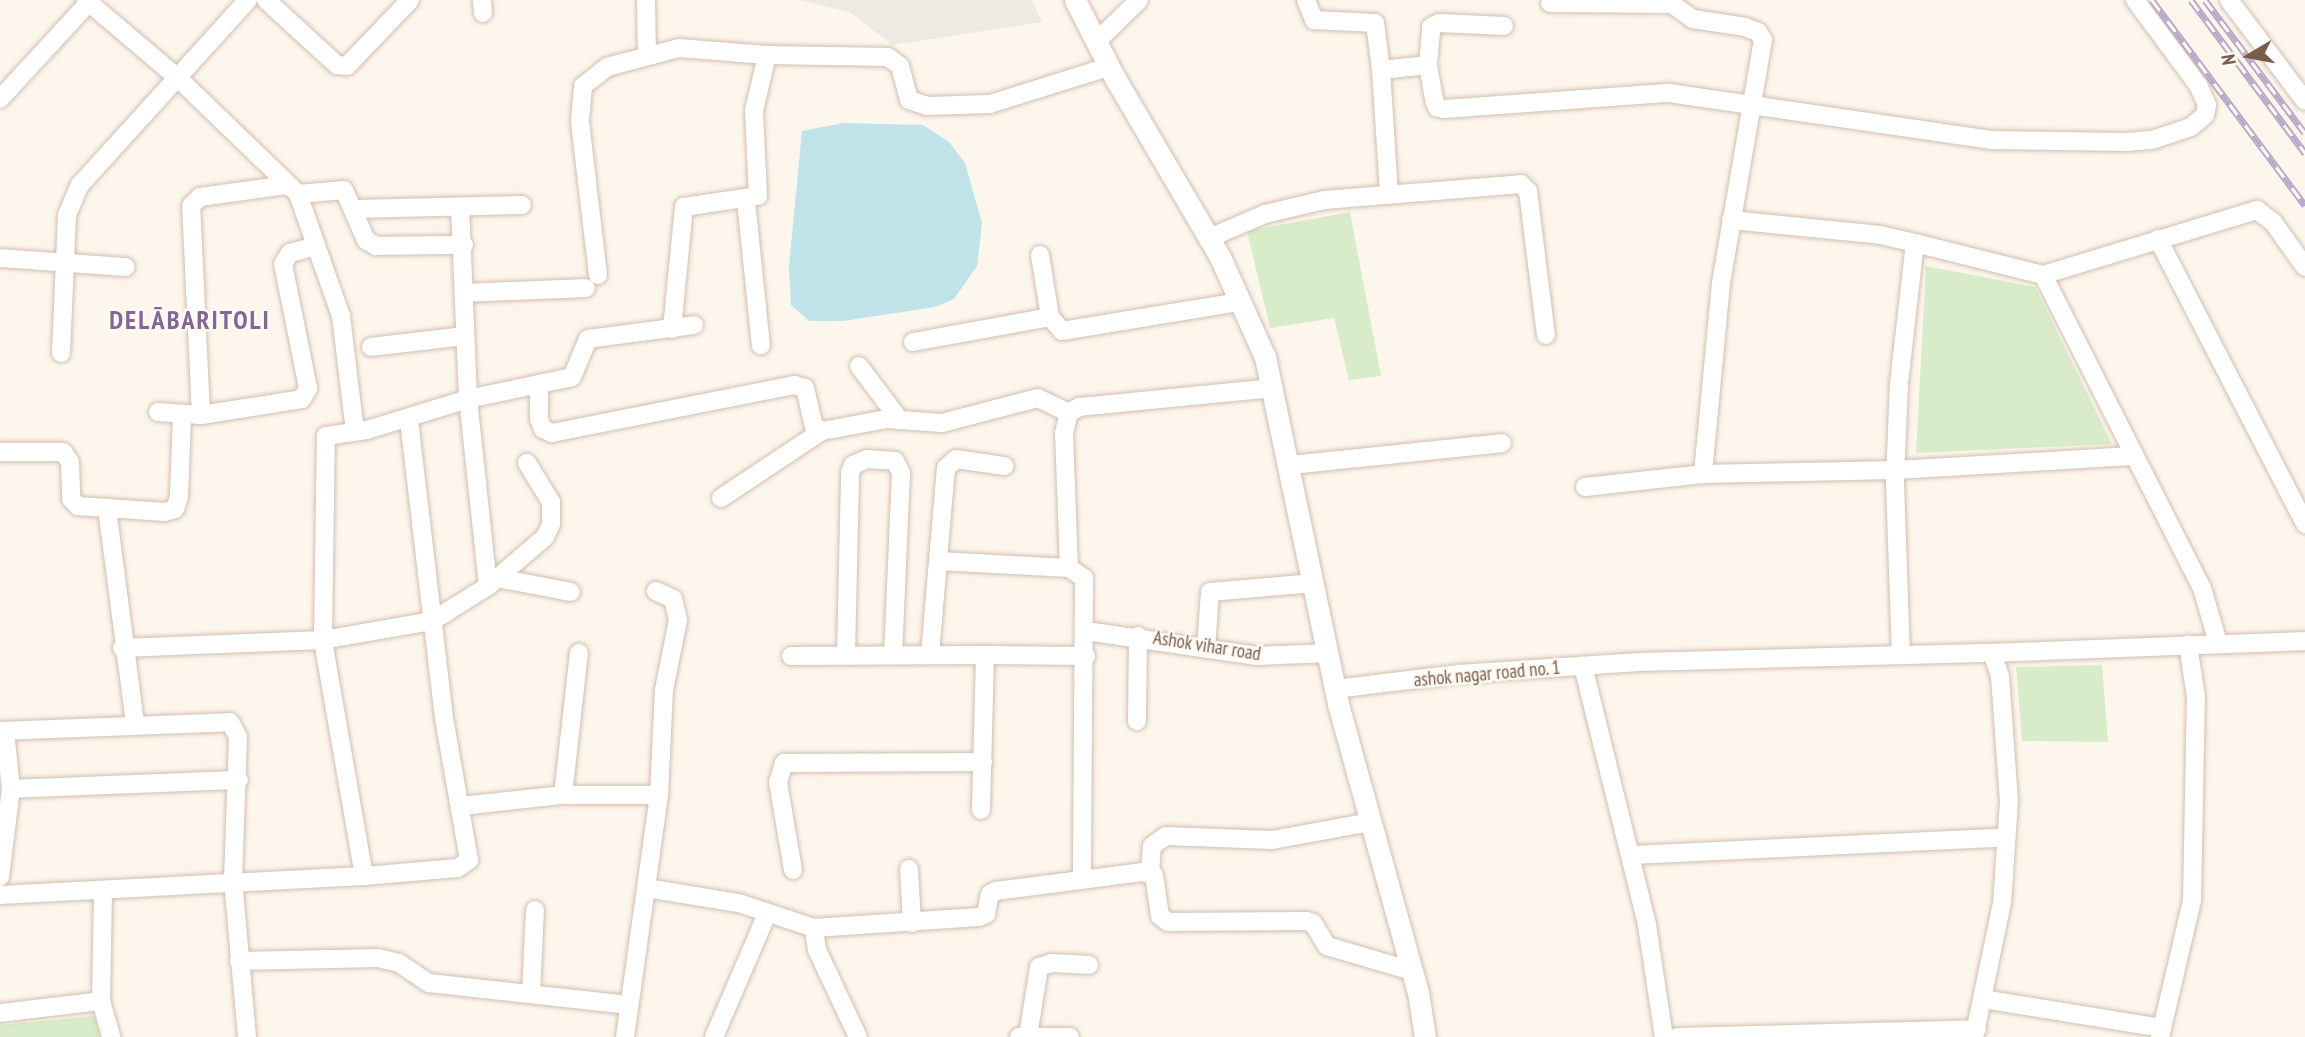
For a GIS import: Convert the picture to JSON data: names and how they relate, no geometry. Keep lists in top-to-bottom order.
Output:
{
  "streets": {
    "street": ["Ashok vihar road", "ashok nagar road no. 1"]
  },
  "districts": ["DELĀBARITOLI"],
  "north": "left"
}
